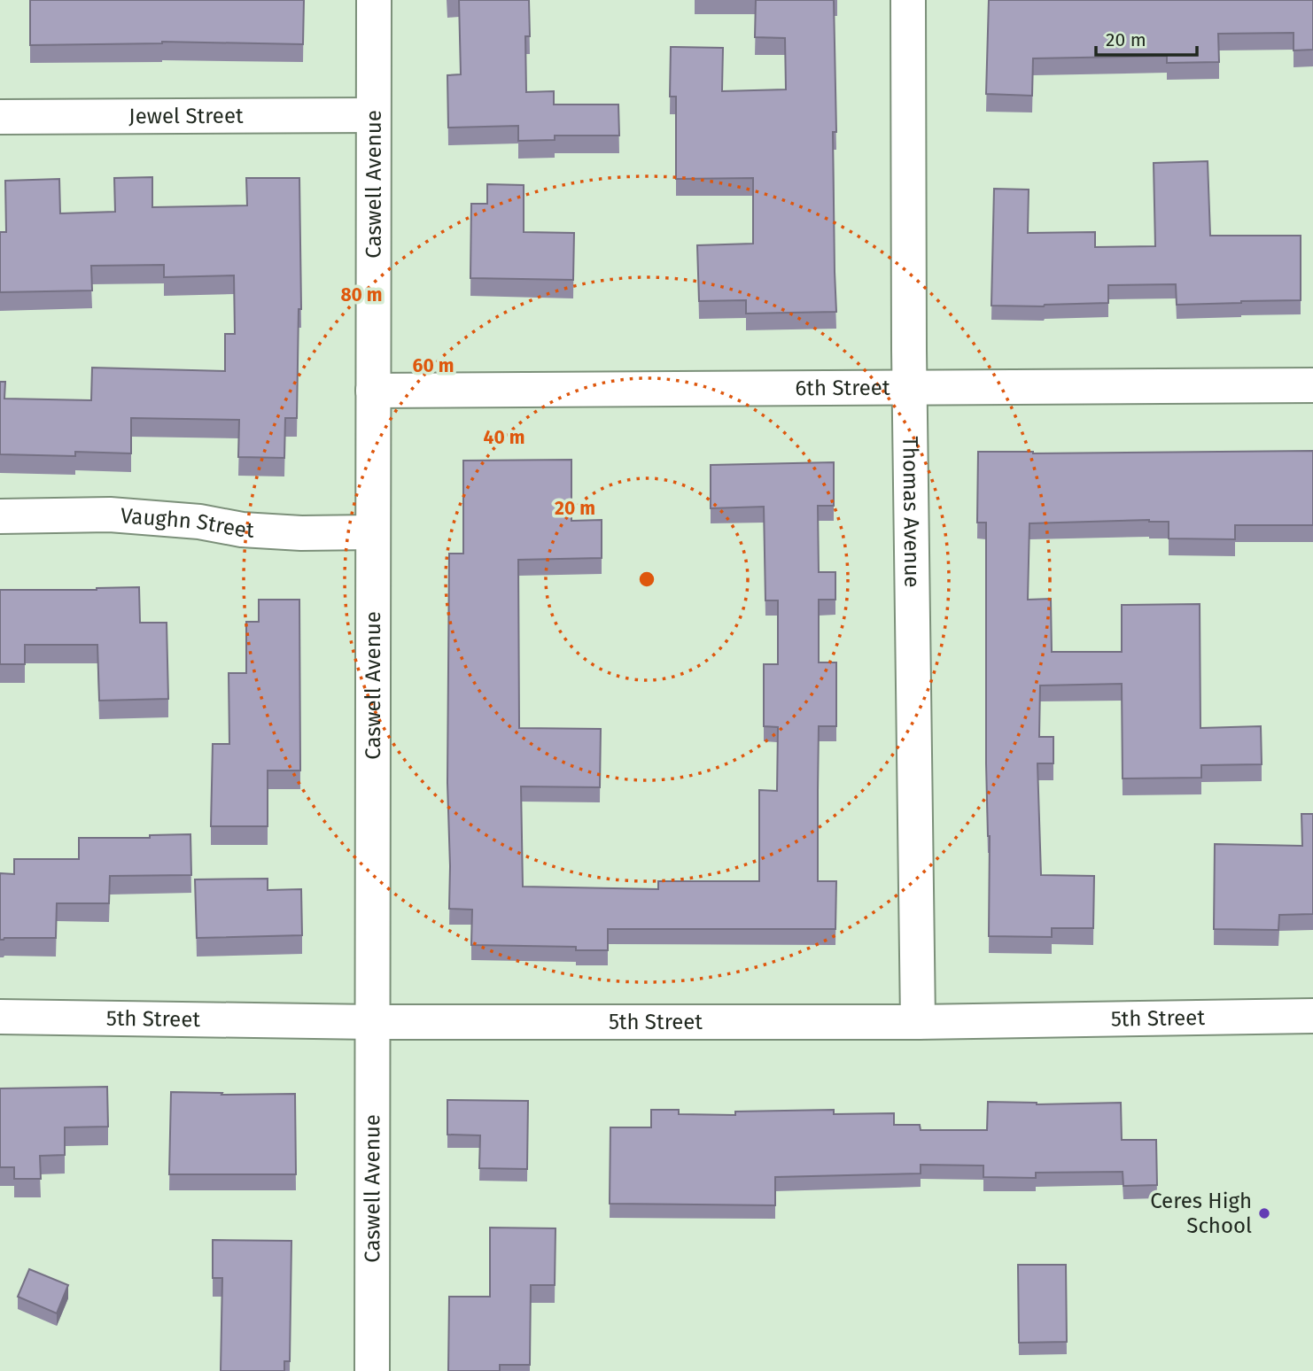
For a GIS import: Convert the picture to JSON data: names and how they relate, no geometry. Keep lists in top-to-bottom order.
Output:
{
  "streets": {
    "street": [
      "Jewel Street",
      "Caswell Avenue",
      "6th Street",
      "Thomas Avenue",
      "Vaughn Street",
      "5th Street"
    ]
  },
  "crossings": [
    ["Jewel Street", "Caswell Avenue"],
    ["Caswell Avenue", "6th Street"],
    ["Caswell Avenue", "Vaughn Street"],
    ["Caswell Avenue", "5th Street"],
    ["6th Street", "Thomas Avenue"],
    ["Thomas Avenue", "5th Street"]
  ],
  "places": ["Ceres High School"],
  "scale_bar": "20 m",
  "rings": [
    "80 m",
    "60 m",
    "40 m",
    "20 m"
  ]
}
